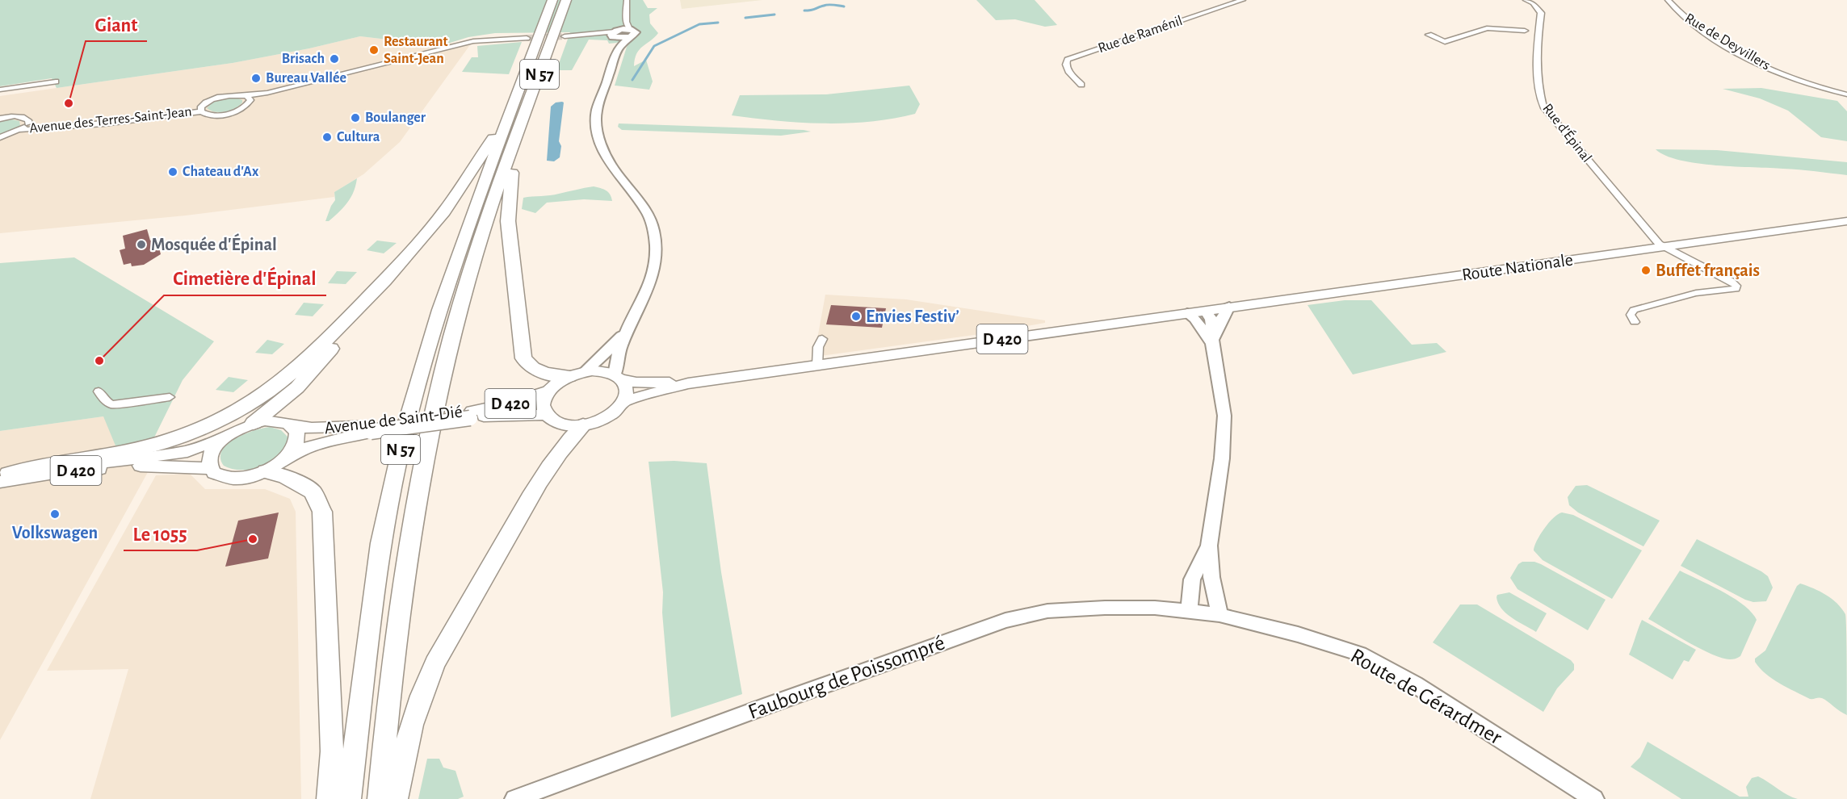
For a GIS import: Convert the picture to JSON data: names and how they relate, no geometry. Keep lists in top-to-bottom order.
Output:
{
  "streets": {
    "highway": ["N 57"],
    "main road": [
      "Route Nationale",
      "D 420",
      "Avenue de Saint-Dié",
      "Faubourg de Poissompré",
      "Route de Gérardmer"
    ],
    "street": [
      "Rue de Raménil",
      "Rue de Deyvillers",
      "Avenue des Terres-Saint-Jean",
      "Rue d’Épinal"
    ]
  },
  "crossings": [
    ["Rue d’Épinal", "Route Nationale"],
    ["Route Nationale", "D 420"],
    ["D 420", "Avenue de Saint-Dié"],
    ["Faubourg de Poissompré", "Route de Gérardmer"]
  ],
  "places": [
    "Restaurant Saint-Jean",
    "Brisach",
    "Bureau Vallée",
    "Giant",
    "Boulanger",
    "Cultura",
    "Chateau d'Ax",
    "Mosquée d'Épinal",
    "Buffet français",
    "Envies Festiv’",
    "Cimetière d'Épinal",
    "Volkswagen",
    "Le 1055"
  ]
}
